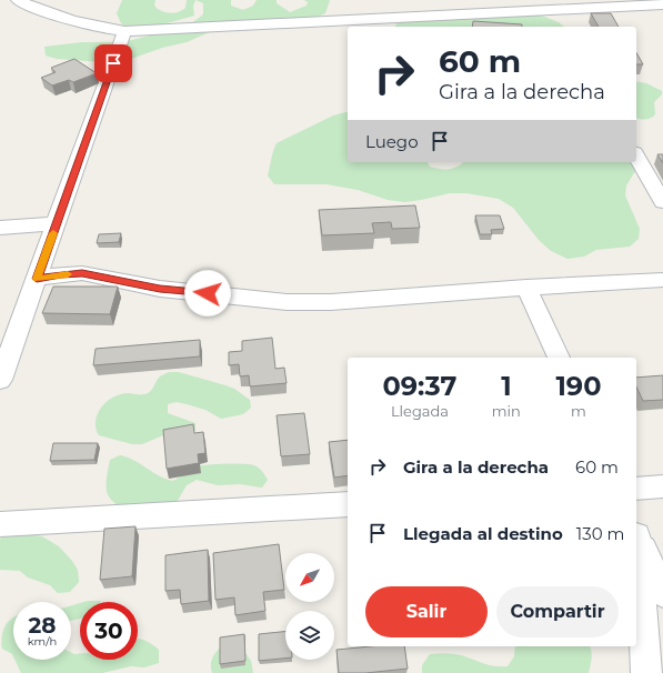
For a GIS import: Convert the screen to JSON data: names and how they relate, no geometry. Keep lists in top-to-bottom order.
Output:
{
  "north": "bottom left",
  "page": {
    "turn": ["60 m", "Gira a la derecha"],
    "then": "Luego",
    "eta": [
      "09:37",
      "Llegada",
      "1",
      "min",
      "190",
      "m"
    ],
    "list": [
      {
        "name": "Gira a la derecha",
        "value": "60 m"
      },
      {
        "name": "Llegada al destino",
        "value": "130 m"
      }
    ],
    "buttons": ["Salir", "Compartir"],
    "speed": "28 km/h",
    "limit": "30"
  }
}
